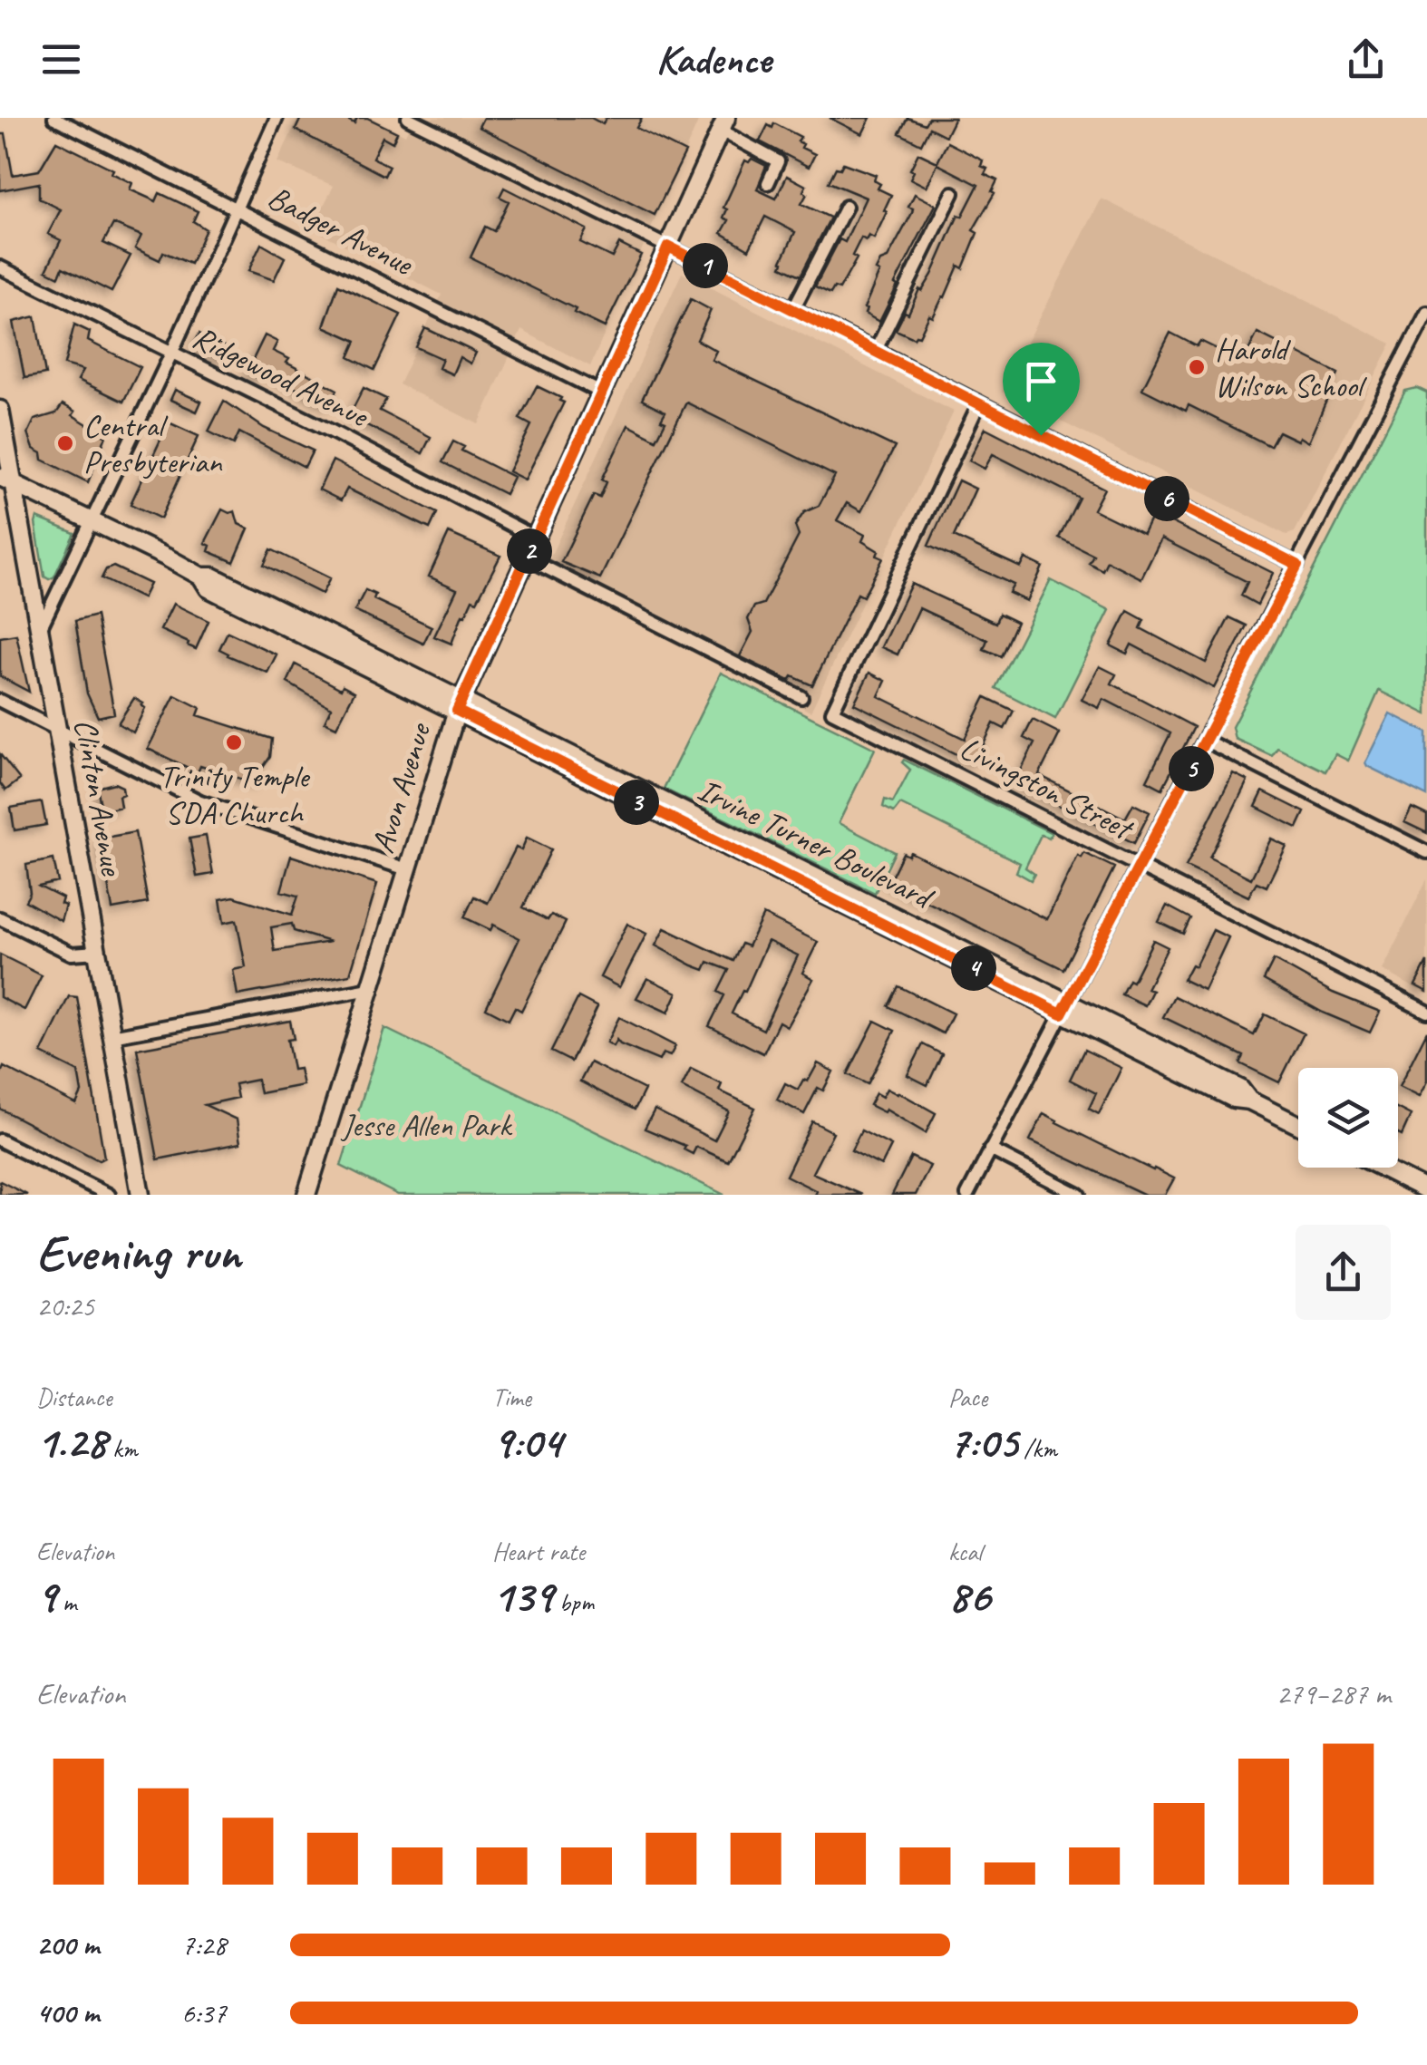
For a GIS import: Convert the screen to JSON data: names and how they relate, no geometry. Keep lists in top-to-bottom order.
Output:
{
  "streets": {
    "main road": ["Avon Avenue", "Clinton Avenue", "Irvine Turner Boulevard"],
    "street": ["Badger Avenue", "Ridgewood Avenue", "Livingston Street"]
  },
  "crossings": [
    ["Badger Avenue", "Avon Avenue"],
    ["Ridgewood Avenue", "Avon Avenue"],
    ["Avon Avenue", "Irvine Turner Boulevard"],
    ["Clinton Avenue", "Irvine Turner Boulevard"]
  ],
  "parks": ["Jesse Allen Park"],
  "places": ["Harold Wilson School", "Central Presbyterian", "Trinity Temple SDA Church"],
  "page": {
    "header": "Kadence",
    "pins": [
      "1",
      "6",
      "2",
      "5",
      "3",
      "4"
    ],
    "heading": ["Evening run", "20:25"],
    "stats": [
      ["Distance", "1.28 km"],
      ["Time", "9:04"],
      ["Pace", "7:05 /km"],
      ["Elevation", "9 m"],
      ["Heart rate", "139 bpm"],
      ["kcal", "86"]
    ],
    "chart": ["Elevation", "279–287 m"],
    "list": [
      {
        "name": "200 m",
        "note": "7:28"
      },
      {
        "name": "400 m",
        "note": "6:37"
      }
    ]
  }
}
